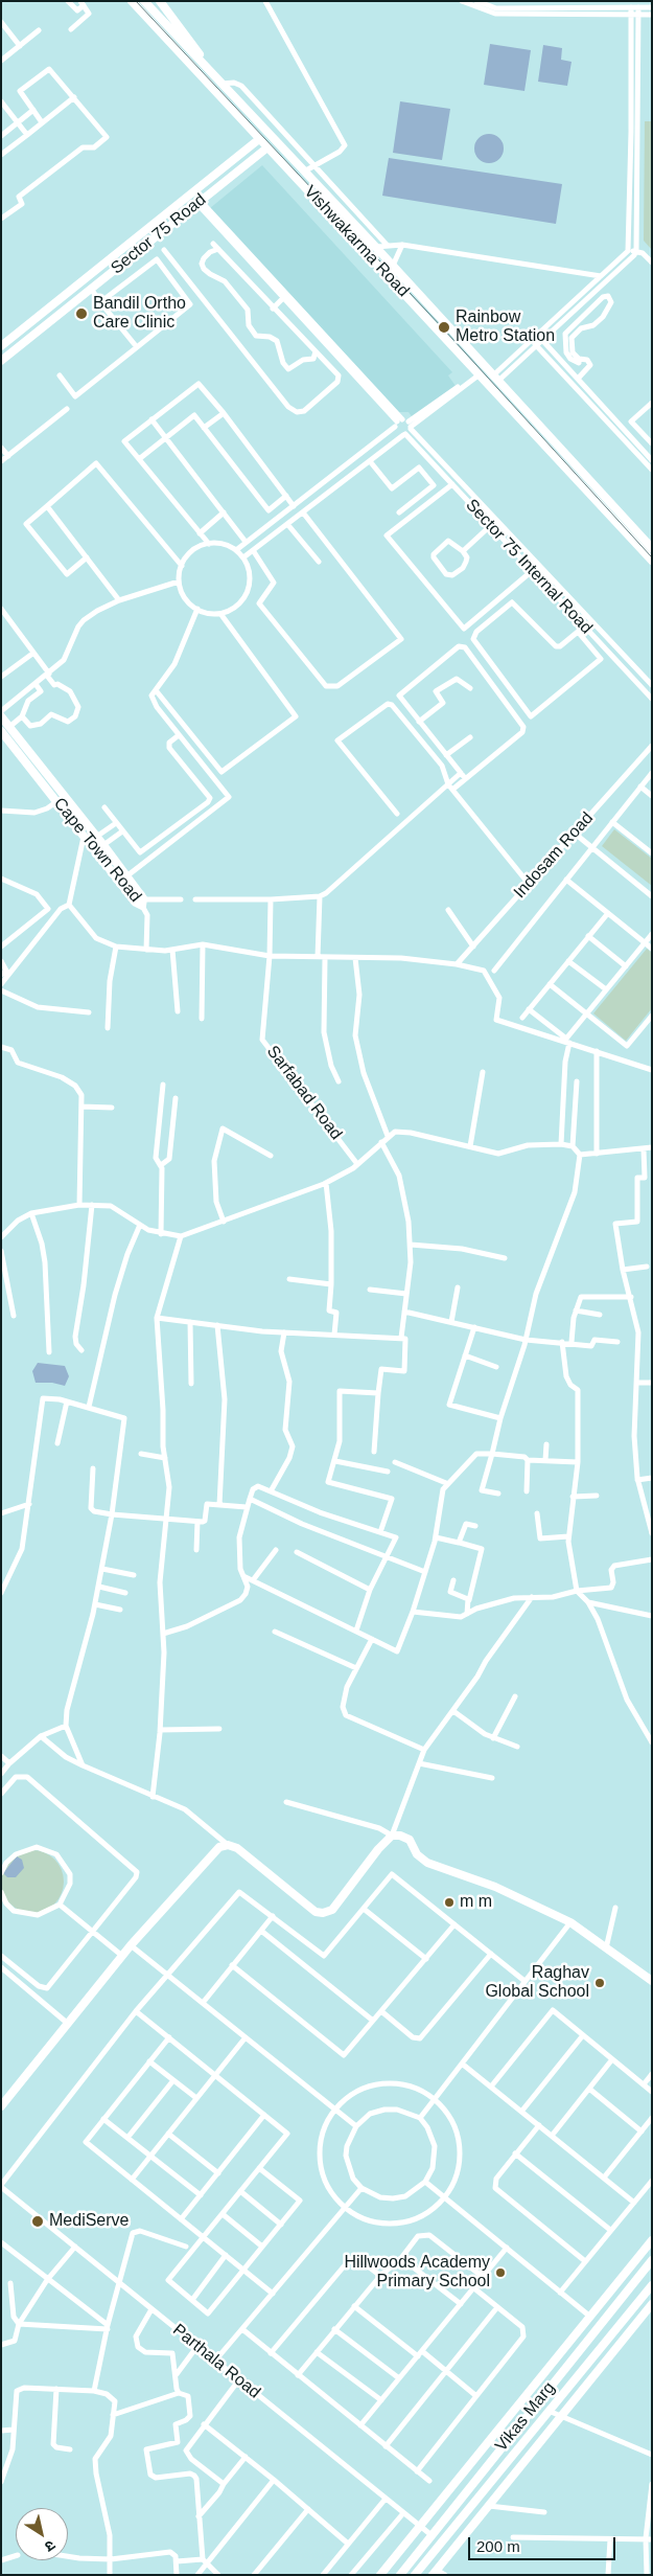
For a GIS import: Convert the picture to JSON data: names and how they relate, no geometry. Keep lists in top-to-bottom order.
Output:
{
  "streets": {
    "street": [
      "Sector 75 Road",
      "Vishwakarma Road",
      "Sector 75 Internal Road",
      "Cape Town Road",
      "Indosam Road",
      "Sarfabad Road",
      "Parthala Road",
      "Vikas Marg"
    ]
  },
  "crossings": [
    ["Sector 75 Road", "Vishwakarma Road"],
    ["Parthala Road", "Vikas Marg"]
  ],
  "places": [
    "Bandil Ortho Care Clinic",
    "Rainbow Metro Station",
    "m m",
    "Raghav Global School",
    "MediServe",
    "Hillwoods Academy Primary School"
  ],
  "scale_bar": "200 m",
  "north": "bottom right"
}
